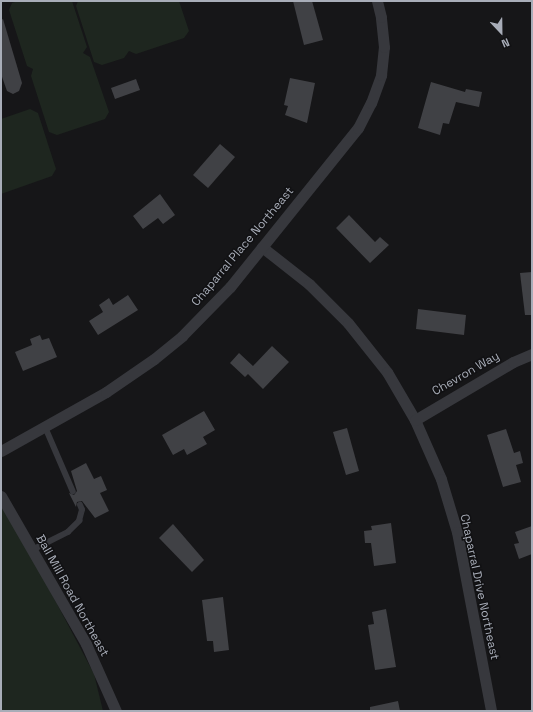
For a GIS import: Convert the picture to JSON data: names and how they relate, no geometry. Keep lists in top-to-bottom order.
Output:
{
  "streets": {
    "street": [
      "Chaparral Place Northeast",
      "Chevron Way",
      "Chaparral Drive Northeast",
      "Ball Mill Road Northeast"
    ]
  },
  "crossings": [
    ["Chaparral Place Northeast", "Chaparral Drive Northeast"],
    ["Chevron Way", "Chaparral Drive Northeast"]
  ],
  "north": "bottom"
}
